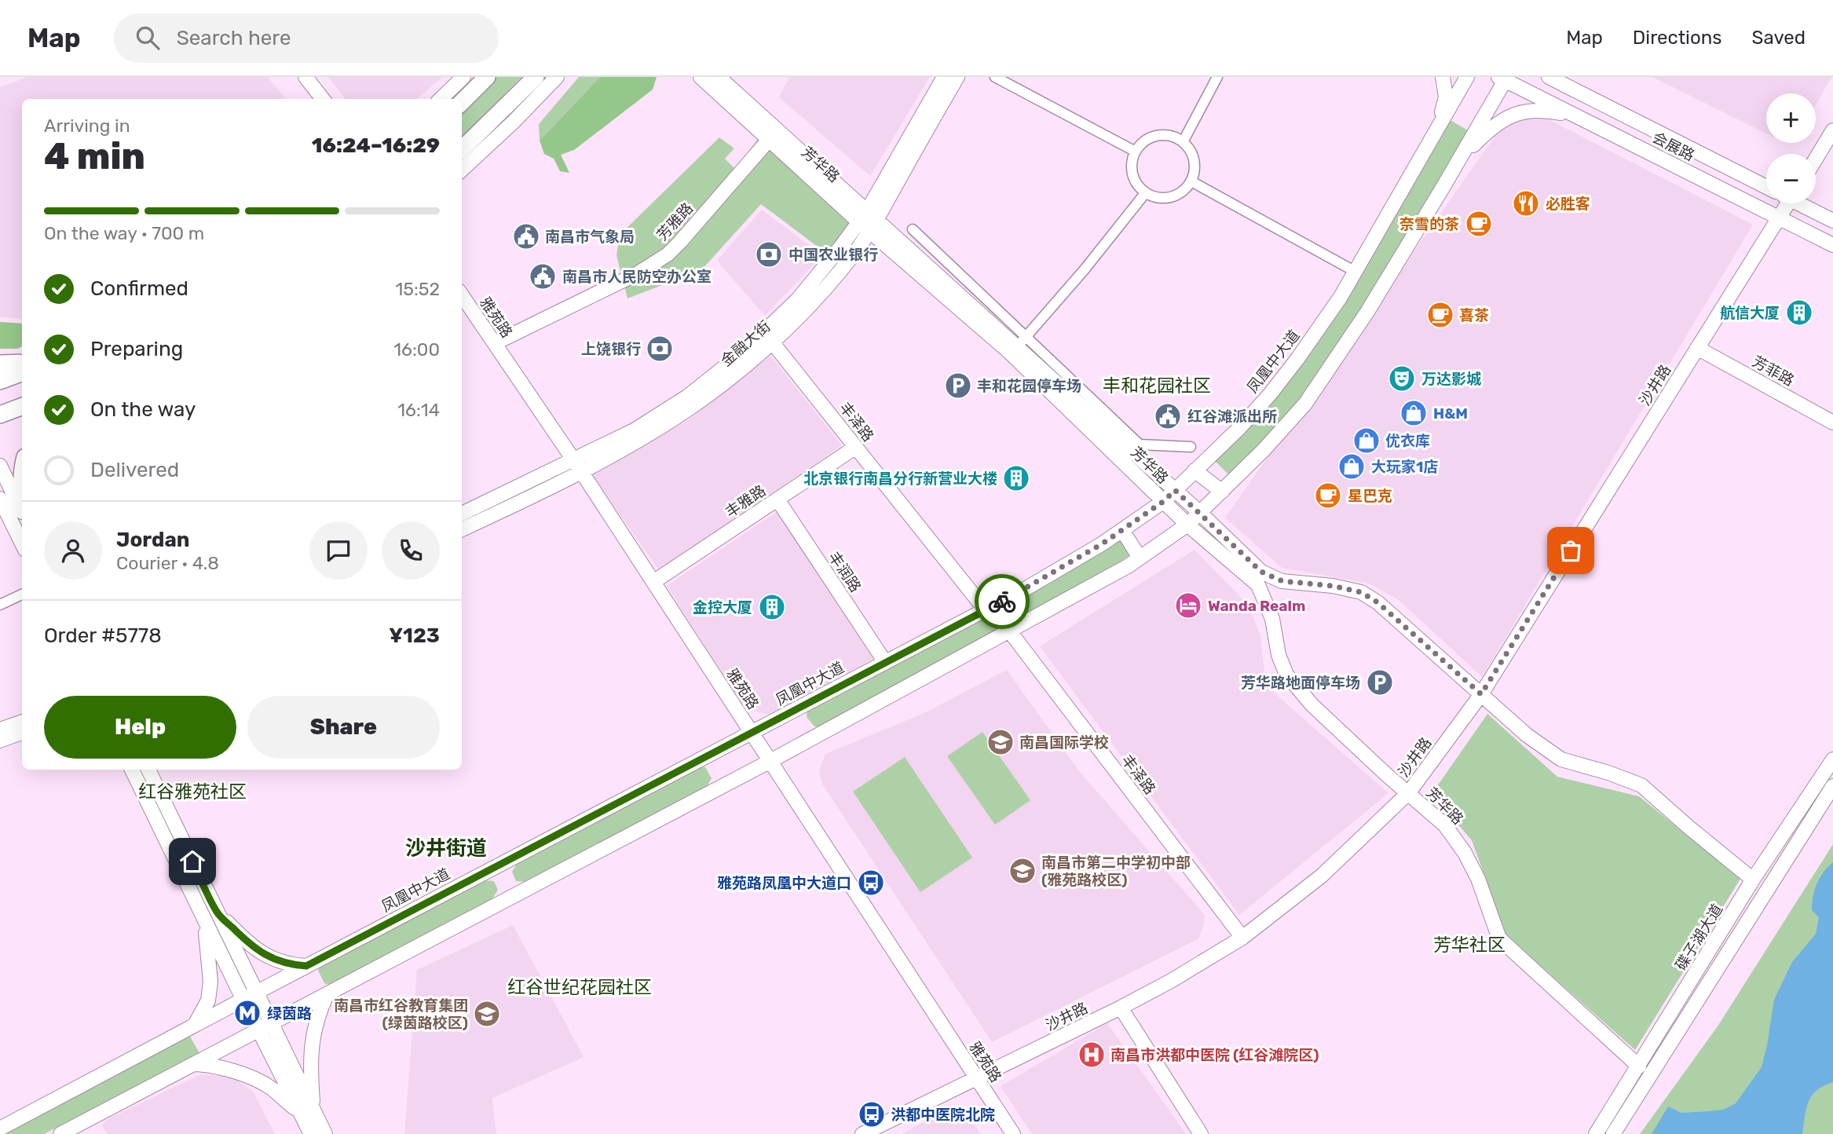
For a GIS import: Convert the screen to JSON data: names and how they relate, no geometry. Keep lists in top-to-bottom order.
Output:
{
  "streets": {
    "street": [
      "会展路",
      "芳华路",
      "芳雅路",
      "雅苑路",
      "金融大街",
      "凤凰中大道",
      "芳菲路",
      "沙井路",
      "丰泽路",
      "丰雅路",
      "丰润路",
      "碟子湖大道"
    ]
  },
  "crossings": [
    ["会展路", "沙井路"],
    ["芳华路", "芳雅路"],
    ["芳华路", "金融大街"],
    ["芳华路", "凤凰中大道"],
    ["芳华路", "沙井路"],
    ["芳华路", "碟子湖大道"],
    ["芳雅路", "雅苑路"],
    ["雅苑路", "金融大街"],
    ["雅苑路", "凤凰中大道"],
    ["雅苑路", "沙井路"],
    ["雅苑路", "丰雅路"],
    ["金融大街", "丰泽路"],
    ["凤凰中大道", "丰泽路"],
    ["凤凰中大道", "丰润路"],
    ["芳菲路", "沙井路"],
    ["沙井路", "丰泽路"],
    ["丰泽路", "丰雅路"],
    ["丰雅路", "丰润路"]
  ],
  "districts": [
    "丰和花园社区",
    "红谷雅苑社区",
    "沙井街道",
    "芳华社区",
    "红谷世纪花园社区"
  ],
  "places": {
    "restaurant": ["必胜客"],
    "cafe": ["奈雪的茶", "喜茶", "星巴克"],
    "public building": ["南昌市气象局", "南昌市人民防空办公室", "红谷滩派出所"],
    "bank": ["中国农业银行", "上饶银行"],
    "building": ["航信大厦", "北京银行南昌分行新营业大楼", "金控大厦"],
    "theatre": ["万达影城"],
    "parking": ["丰和花园停车场", "芳华路地面停车场"],
    "shop": ["H&M", "优衣库", "大玩家1店"],
    "hotel": ["Wanda Realm"],
    "school or university": ["南昌国际学校", "南昌市第二中学初中部 (雅苑路校区)", "南昌市红谷教育集团 (绿茵路校区)"],
    "bus stop": ["雅苑路凤凰中大道口", "洪都中医院北院"],
    "metro station": ["绿茵路"],
    "hospital": ["南昌市洪都中医院 (红谷滩院区)"]
  },
  "page": {
    "header": "Map",
    "search": "Search here",
    "nav": ["Map", "Directions", "Saved"],
    "map_buttons": ["+", "−"],
    "heading": ["4 min", "Arriving in", "16:24–16:29"],
    "panel": [
      "Jordan",
      "Courier · 4.8",
      "Order #5778",
      "¥123"
    ],
    "bar": "On the way · 700 m",
    "list": [
      ["Confirmed", "15:52"],
      ["Preparing", "16:00"],
      ["On the way", "16:14"],
      "Delivered"
    ],
    "buttons": ["Help", "Share"]
  }
}
